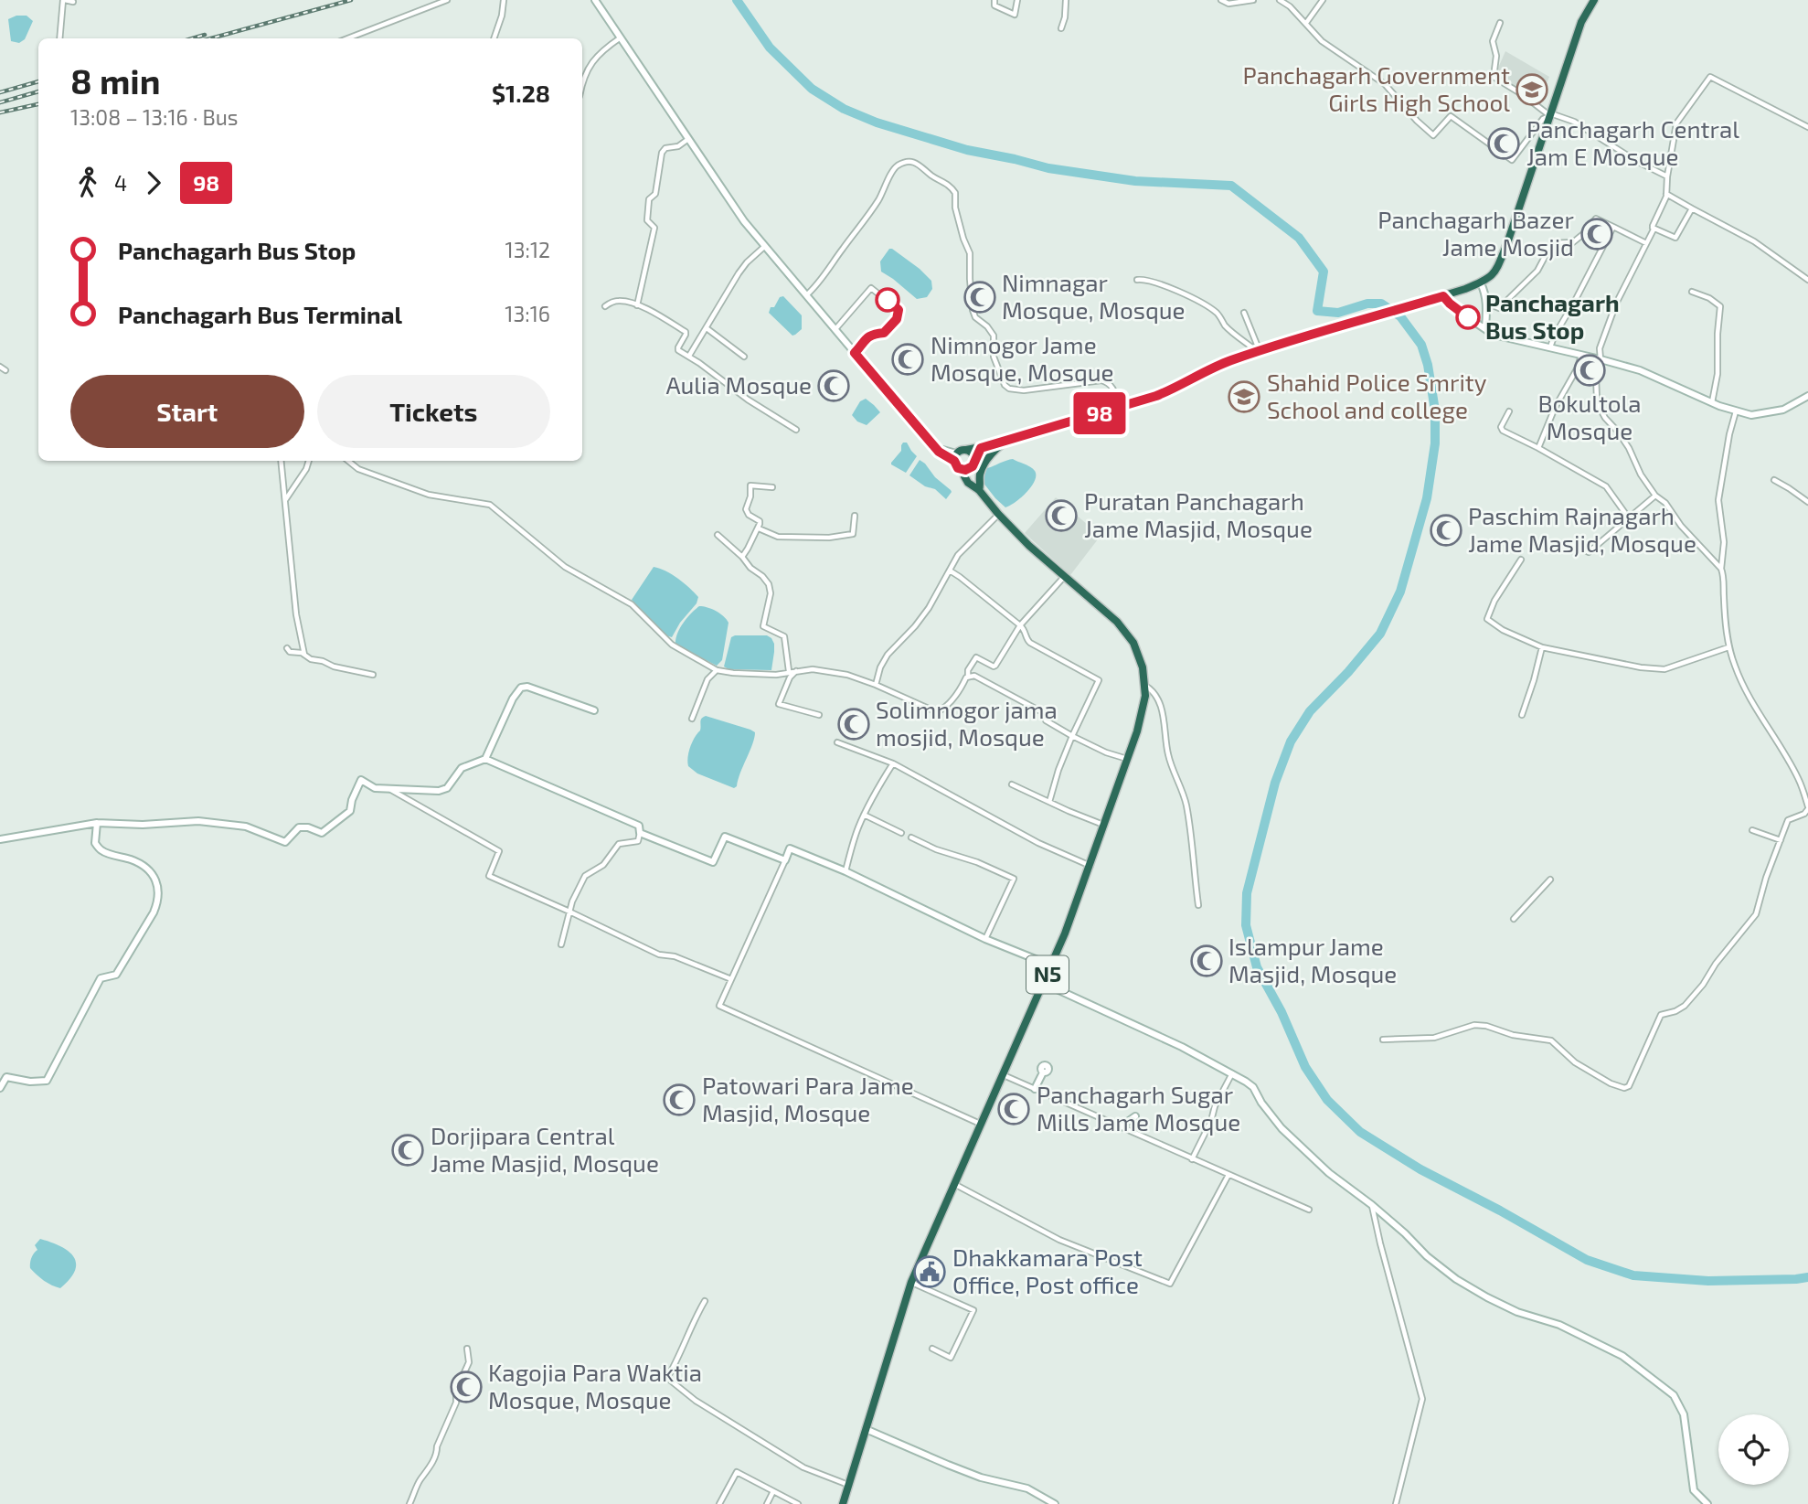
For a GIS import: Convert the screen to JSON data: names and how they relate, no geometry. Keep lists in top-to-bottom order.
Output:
{
  "streets": {
    "highway": ["N5"]
  },
  "places": {
    "school or university": ["Panchagarh Government Girls High School", "Shahid Police Smrity School and college"],
    "mosque": [
      "Panchagarh Central Jam E Mosque",
      "Panchagarh Bazer Jame Mosjid",
      "Nimnagar Mosque, Mosque",
      "Nimnogor Jame Mosque, Mosque",
      "Bokultola Mosque",
      "Aulia Mosque",
      "Puratan Panchagarh Jame Masjid, Mosque",
      "Paschim Rajnagarh Jame Masjid, Mosque",
      "Solimnogor jama mosjid, Mosque",
      "Islampur Jame Masjid, Mosque",
      "Patowari Para Jame Masjid, Mosque",
      "Panchagarh Sugar Mills Jame Mosque",
      "Dorjipara Central Jame Masjid, Mosque",
      "Kagojia Para Waktia Mosque, Mosque"
    ],
    "other": ["Panchagarh Bus Stop"],
    "public building": ["Dhakkamara Post Office, Post office"]
  },
  "lines": ["bus line 98"],
  "page": {
    "on_map": "98",
    "heading": ["8 min", "13:08 – 13:16 · Bus", "$1.28"],
    "legs": ["4", "98"],
    "list": [
      {
        "name": "Panchagarh Bus Stop",
        "value": "13:12"
      },
      {
        "name": "Panchagarh Bus Terminal",
        "value": "13:16"
      }
    ],
    "buttons": ["Start", "Tickets"]
  }
}
